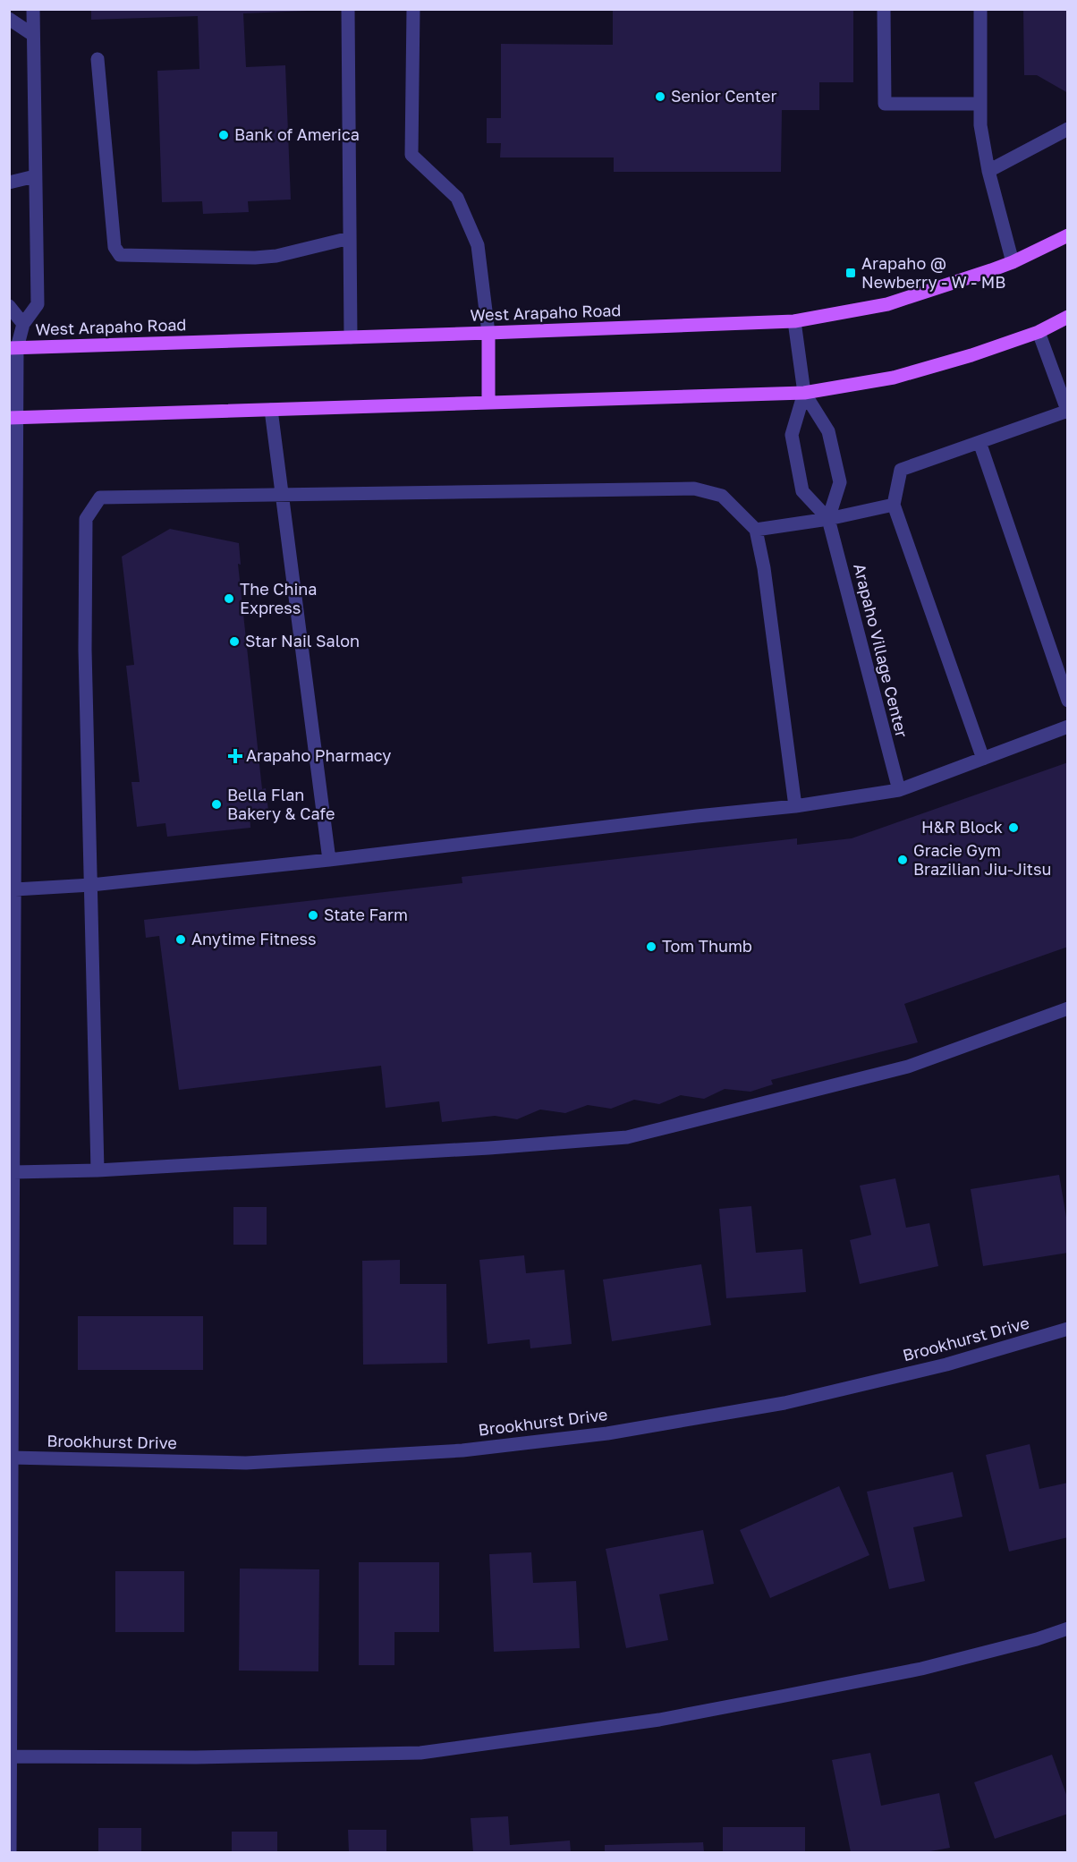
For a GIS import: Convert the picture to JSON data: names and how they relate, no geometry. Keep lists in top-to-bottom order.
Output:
{
  "streets": {
    "main road": ["West Arapaho Road"],
    "street": ["Arapaho Village Center", "Brookhurst Drive"]
  },
  "crossings": [
    ["West Arapaho Road", "Arapaho Village Center"]
  ],
  "places": {
    "other": [
      "Senior Center",
      "Bank of America",
      "The China Express",
      "Star Nail Salon",
      "Bella Flan Bakery & Cafe",
      "H&R Block",
      "Gracie Gym Brazilian Jiu-Jitsu",
      "State Farm",
      "Anytime Fitness",
      "Tom Thumb"
    ],
    "transit": ["Arapaho @ Newberry - W - MB"],
    "health": ["Arapaho Pharmacy"]
  }
}
